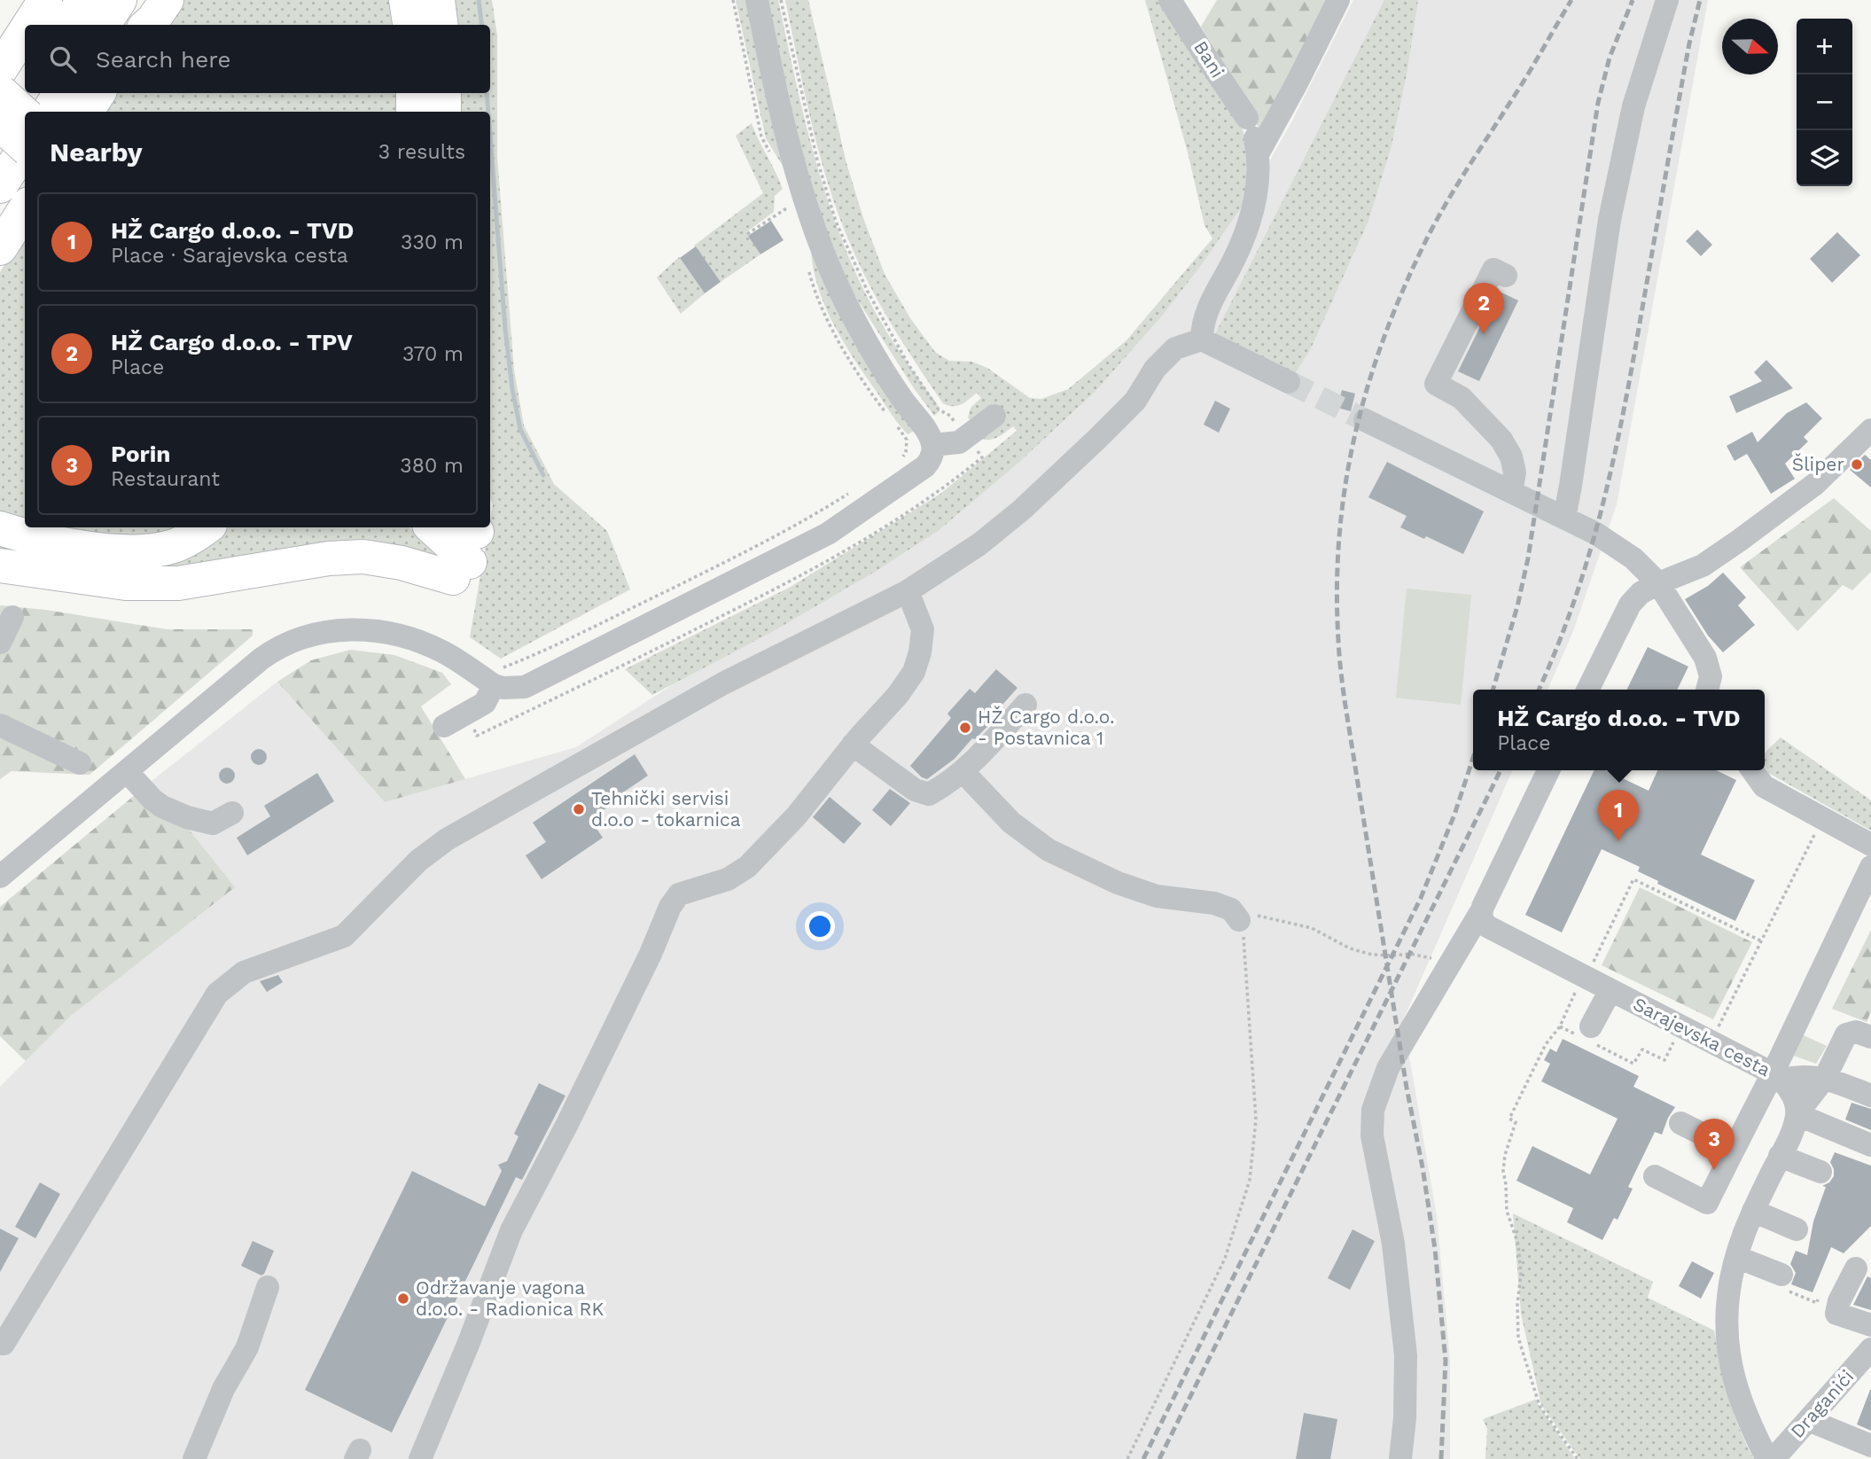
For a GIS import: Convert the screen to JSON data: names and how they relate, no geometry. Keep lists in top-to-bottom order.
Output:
{
  "streets": {
    "street": ["Bani", "Sarajevska cesta", "Draganići"]
  },
  "places": [
    "Šliper",
    "HŽ Cargo d.o.o. - Postavnica 1",
    "Tehnički servisi d.o.o - tokarnica",
    "Održavanje vagona d.o.o. - Radionica RK"
  ],
  "north": "right",
  "page": {
    "map_buttons": ["+", "−"],
    "search": "Search here",
    "heading": ["Nearby", "3 results"],
    "list": [
      {
        "mark": "1",
        "name": "HŽ Cargo d.o.o. - TVD",
        "note": "Place · Sarajevska cesta",
        "value": "330 m"
      },
      {
        "mark": "2",
        "name": "HŽ Cargo d.o.o. - TPV",
        "note": "Place",
        "value": "370 m"
      },
      {
        "mark": "3",
        "name": "Porin",
        "note": "Restaurant",
        "value": "380 m"
      }
    ],
    "pins": ["2", "1", "3"],
    "popup": ["HŽ Cargo d.o.o. - TVD", "Place"]
  }
}
